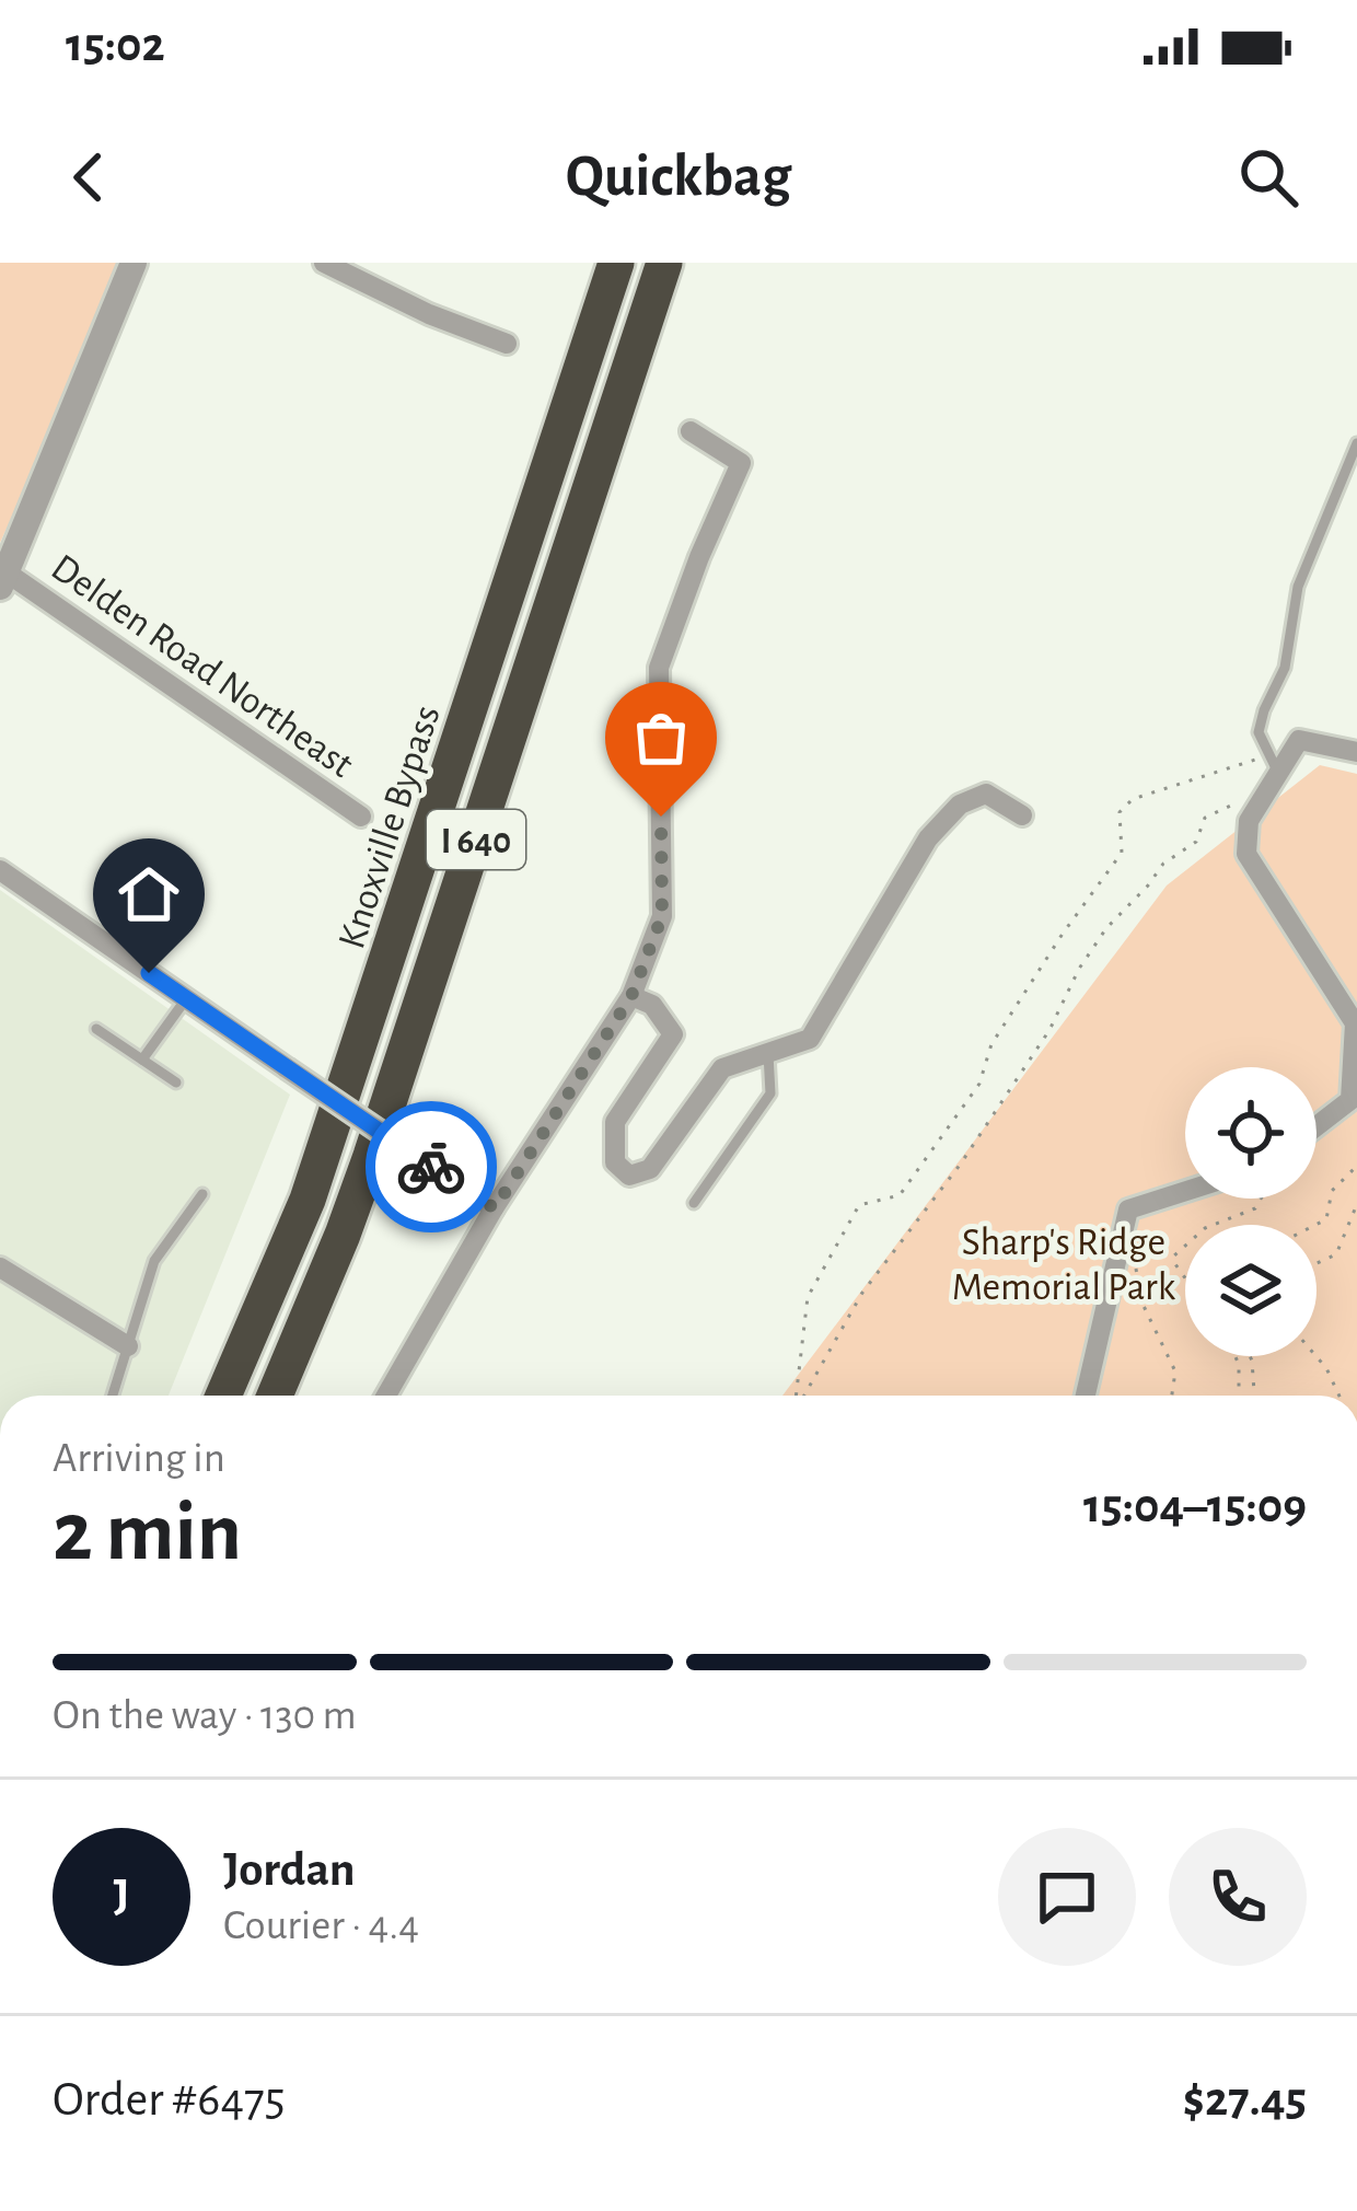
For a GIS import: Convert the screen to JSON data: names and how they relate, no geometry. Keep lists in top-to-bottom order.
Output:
{
  "streets": {
    "highway": ["Knoxville Bypass", "I 640"],
    "street": ["Delden Road Northeast"]
  },
  "parks": ["Sharp's Ridge Memorial Park"],
  "page": {
    "status": "15:02",
    "header": "Quickbag",
    "heading": ["2 min", "Arriving in", "15:04–15:09"],
    "panel": [
      "Jordan",
      "Courier · 4.4",
      "Order #6475",
      "$27.45"
    ],
    "bar": "On the way · 130 m",
    "round": "J"
  }
}
